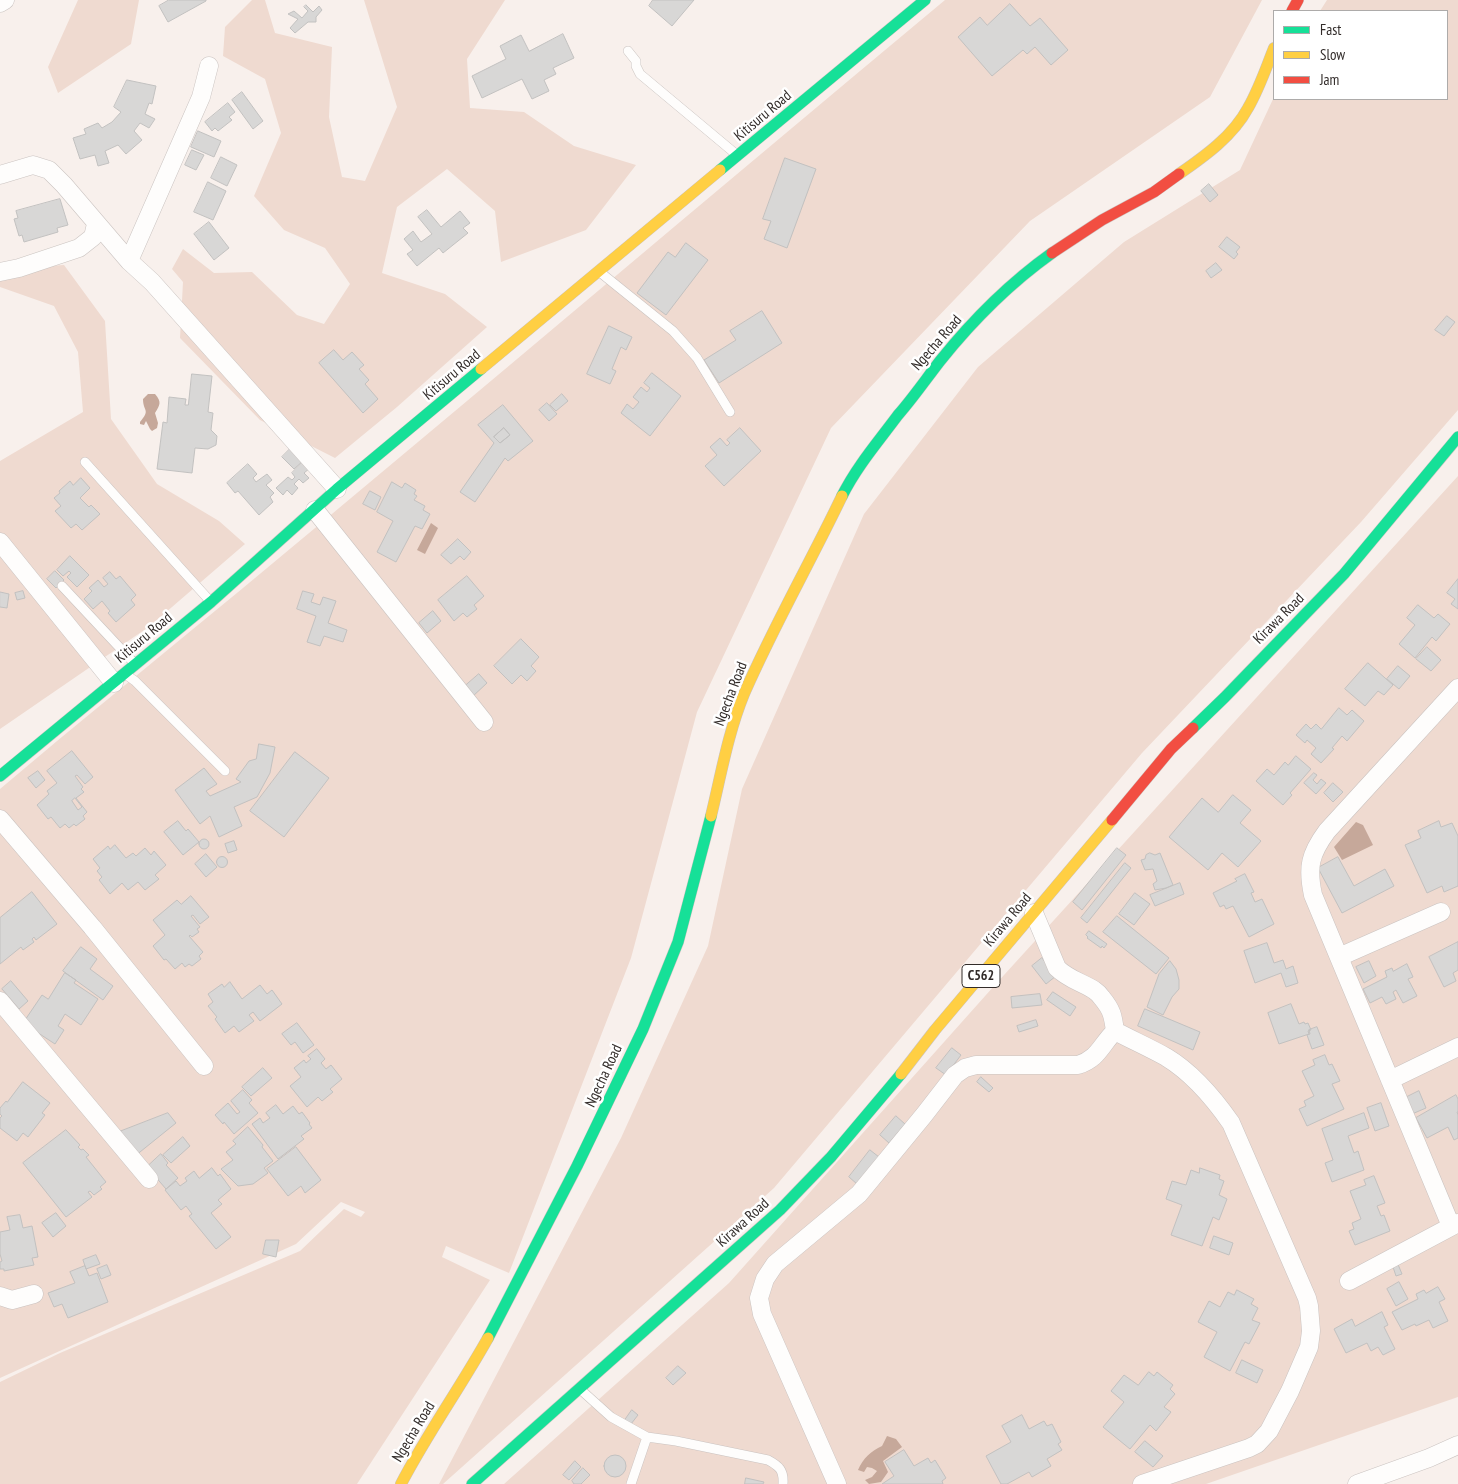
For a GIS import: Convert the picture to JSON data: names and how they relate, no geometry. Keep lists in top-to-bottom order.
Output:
{
  "streets": {
    "main road": [
      "Kitisuru Road",
      "Ngecha Road",
      "Kirawa Road",
      "C562"
    ]
  },
  "legend": ["Fast", "Slow", "Jam"]
}
